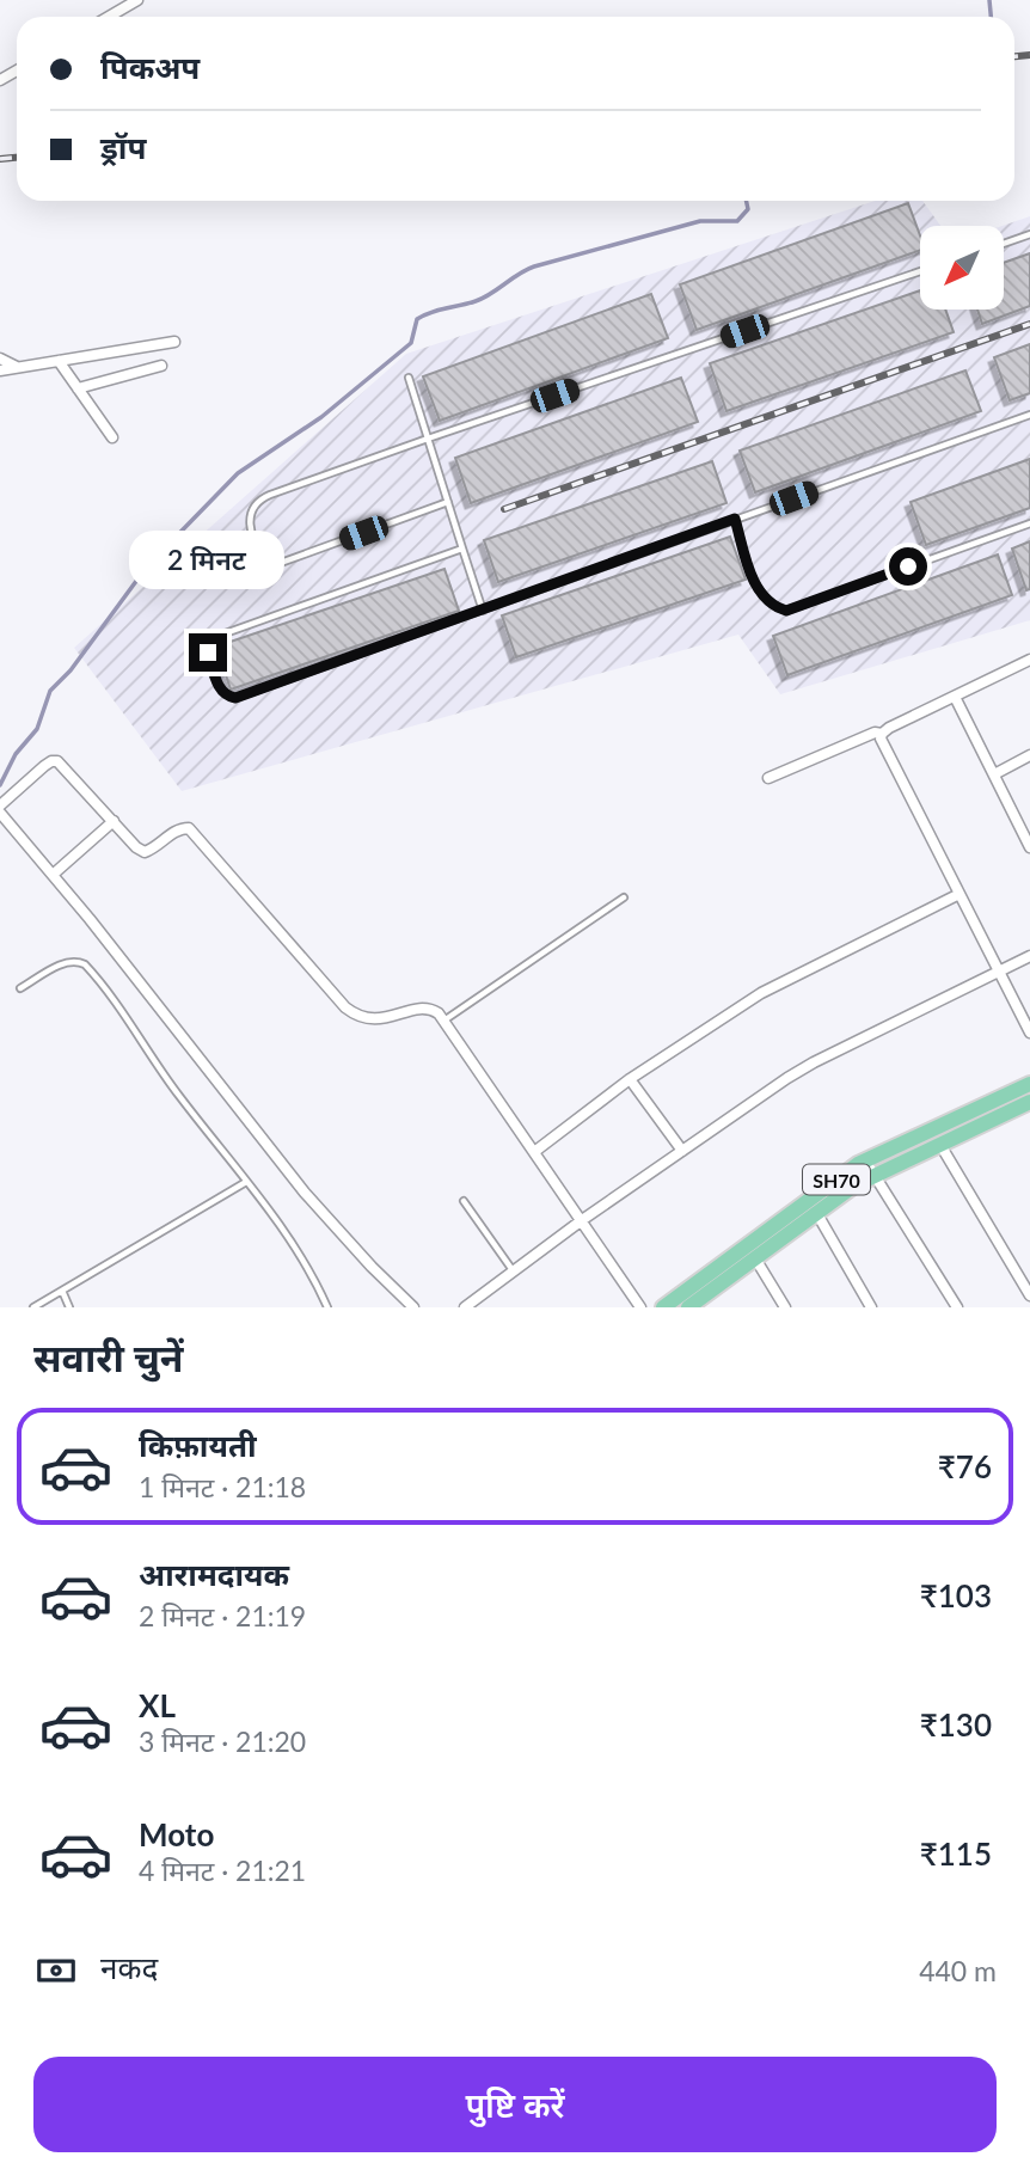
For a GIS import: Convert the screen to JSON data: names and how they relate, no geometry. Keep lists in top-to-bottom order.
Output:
{
  "streets": {
    "main road": ["SH70"]
  },
  "north": "bottom left",
  "page": {
    "banner": ["पिकअप", "ड्रॉप"],
    "bubble": "2 मिनट",
    "heading": "सवारी चुनें",
    "list": [
      {
        "name": "किफ़ायती",
        "note": "1 मिनट · 21:18",
        "value": "₹76"
      },
      {
        "name": "आरामदायक",
        "note": "2 मिनट · 21:19",
        "value": "₹103"
      },
      {
        "name": "XL",
        "note": "3 मिनट · 21:20",
        "value": "₹130"
      },
      {
        "name": "Moto",
        "note": "4 मिनट · 21:21",
        "value": "₹115"
      }
    ],
    "pay": ["नकद", "440 m"],
    "buttons": "पुष्टि करें"
  }
}
